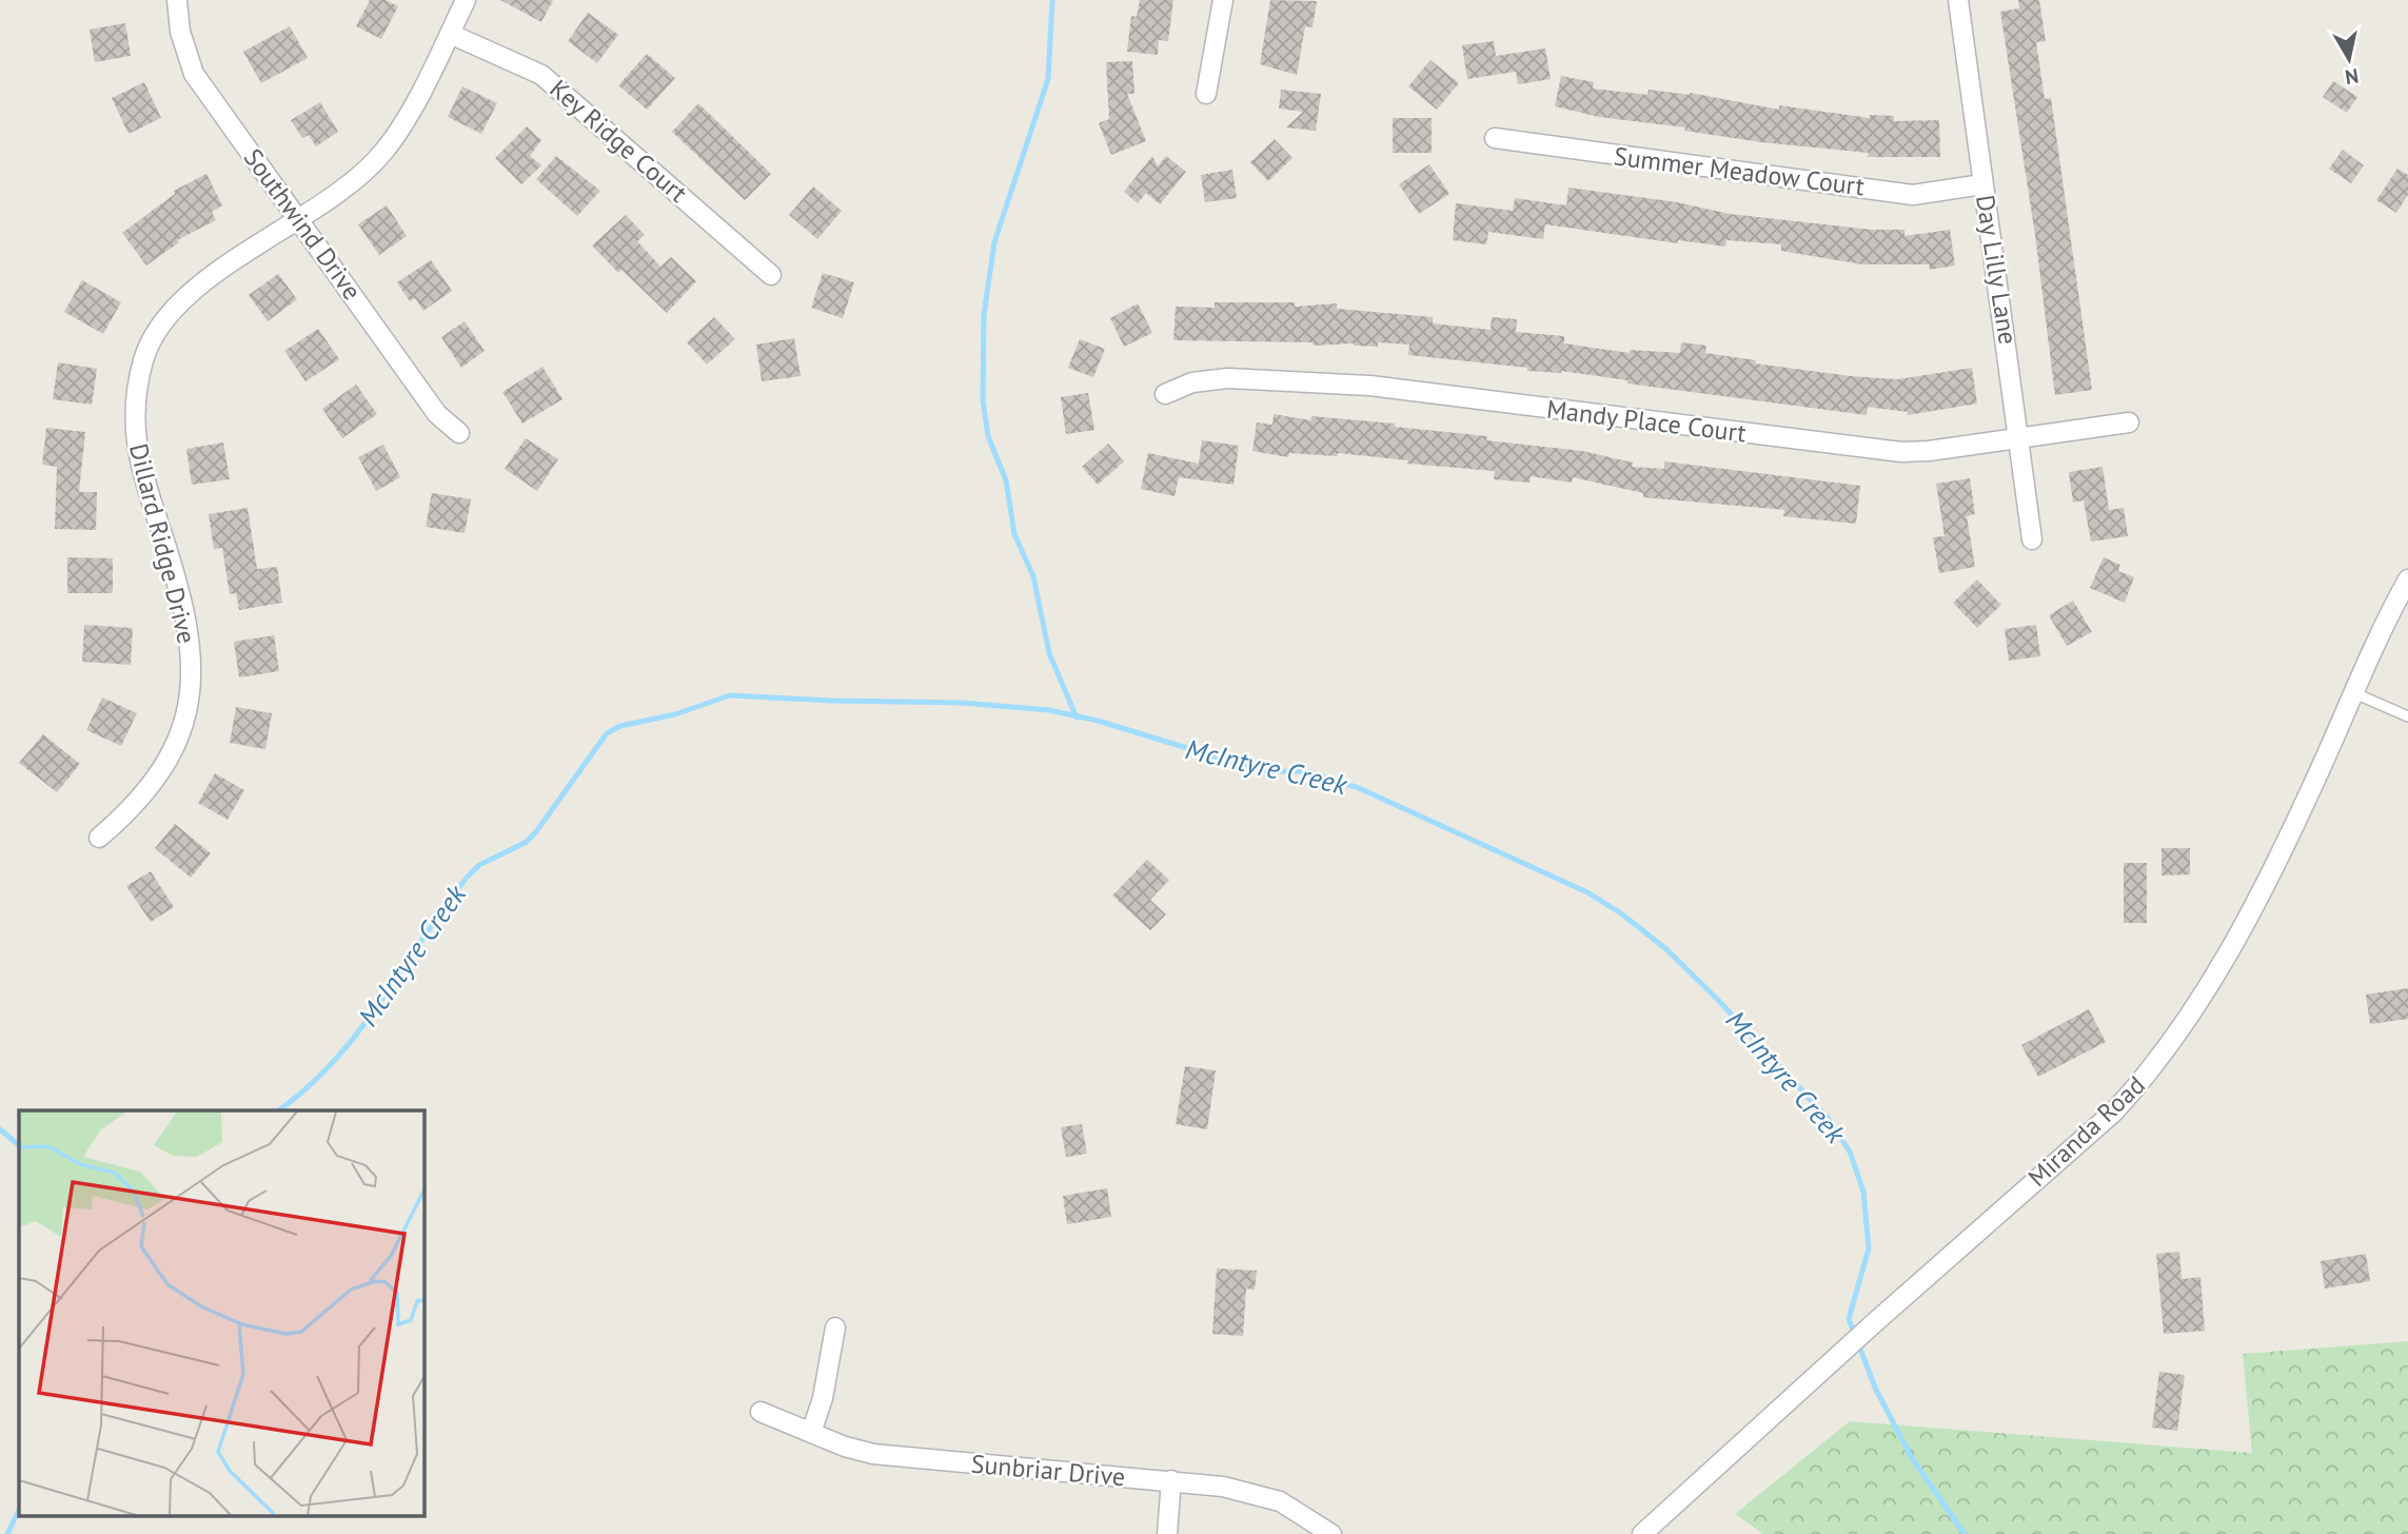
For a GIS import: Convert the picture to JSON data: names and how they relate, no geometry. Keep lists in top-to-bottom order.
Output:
{
  "streets": {
    "street": [
      "Key Ridge Court",
      "Summer Meadow Court",
      "Southwind Drive",
      "Day Lilly Lane",
      "Mandy Place Court",
      "Dillard Ridge Drive",
      "Miranda Road",
      "Sunbriar Drive"
    ]
  },
  "crossings": [
    ["Key Ridge Court", "Dillard Ridge Drive"],
    ["Summer Meadow Court", "Day Lilly Lane"],
    ["Southwind Drive", "Dillard Ridge Drive"],
    ["Day Lilly Lane", "Mandy Place Court"]
  ],
  "water": ["McIntyre Creek"],
  "north": "bottom"
}
